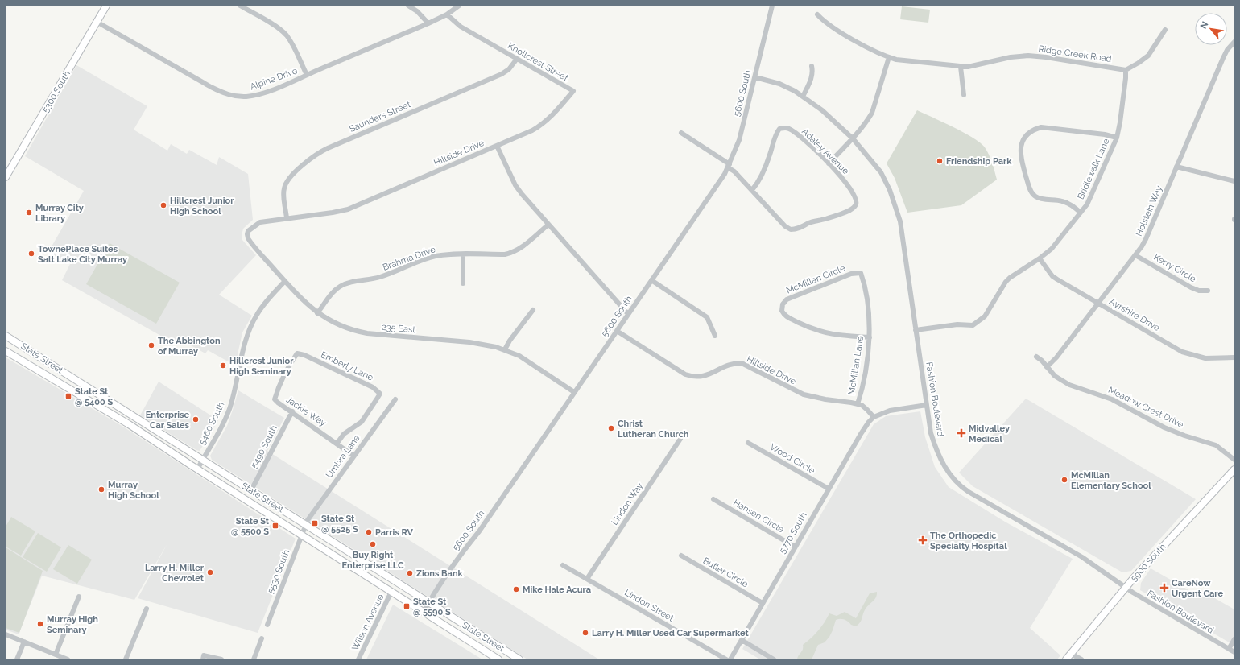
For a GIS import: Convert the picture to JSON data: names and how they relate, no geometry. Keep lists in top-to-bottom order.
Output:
{
  "streets": {
    "main road": ["5300 South", "State Street", "5900 South"],
    "street": [
      "Ridge Creek Road",
      "Knollcrest Street",
      "Alpine Drive",
      "5600 South",
      "Saunders Street",
      "Adaley Avenue",
      "Hillside Drive",
      "Bridlewalk Lane",
      "Holstein Way",
      "Brahma Drive",
      "Kerry Circle",
      "McMillan Circle",
      "Ayrshire Drive",
      "235 East",
      "McMillan Lane",
      "Emberly Lane",
      "Fashion Boulevard",
      "Meadow Crest Drive",
      "Jackie Way",
      "5460 South",
      "5490 South",
      "Umbra Lane",
      "Wood Circle",
      "Lindon Way",
      "Hansen Circle",
      "5770 South",
      "5530 South",
      "Butler Circle",
      "Lindon Street",
      "Wilson Avenue"
    ]
  },
  "crossings": [
    ["Ridge Creek Road", "Bridlewalk Lane"],
    ["Knollcrest Street", "Alpine Drive"],
    ["Knollcrest Street", "Saunders Street"],
    ["Knollcrest Street", "Hillside Drive"],
    ["Alpine Drive", "5300 South"],
    ["5600 South", "Hillside Drive"],
    ["5600 South", "235 East"],
    ["5600 South", "State Street"],
    ["5600 South", "Fashion Boulevard"],
    ["Saunders Street", "Hillside Drive"],
    ["Hillside Drive", "Brahma Drive"],
    ["Hillside Drive", "235 East"],
    ["Hillside Drive", "McMillan Lane"],
    ["Hillside Drive", "5770 South"],
    ["Bridlewalk Lane", "Ayrshire Drive"],
    ["Bridlewalk Lane", "Fashion Boulevard"],
    ["Holstein Way", "Kerry Circle"],
    ["Holstein Way", "Ayrshire Drive"],
    ["Holstein Way", "Meadow Crest Drive"],
    ["Brahma Drive", "235 East"],
    ["McMillan Circle", "McMillan Lane"],
    ["235 East", "5460 South"],
    ["State Street", "5460 South"],
    ["State Street", "5490 South"],
    ["State Street", "Umbra Lane"],
    ["State Street", "5530 South"],
    ["State Street", "Wilson Avenue"],
    ["Emberly Lane", "Jackie Way"],
    ["Fashion Boulevard", "5900 South"],
    ["Jackie Way", "5490 South"],
    ["Jackie Way", "Umbra Lane"],
    ["Umbra Lane", "5530 South"],
    ["Wood Circle", "5770 South"],
    ["Lindon Way", "Lindon Street"],
    ["Hansen Circle", "5770 South"],
    ["5770 South", "Butler Circle"]
  ],
  "places": {
    "other": [
      "Friendship Park",
      "Hillcrest Junior High School",
      "Murray City Library",
      "TownePlace Suites Salt Lake City Murray",
      "The Abbington of Murray",
      "Hillcrest Junior High Seminary",
      "Enterprise Car Sales",
      "Christ Lutheran Church",
      "McMillan Elementary School",
      "Murray High School",
      "Parris RV",
      "Buy Right Enterprise LLC",
      "Larry H. Miller Chevrolet",
      "Zions Bank",
      "Mike Hale Acura",
      "Murray High Seminary",
      "Larry H. Miller Used Car Supermarket"
    ],
    "transit": [
      "State St @ 5400 S",
      "State St @ 5525 S",
      "State St @ 5500 S",
      "State St @ 5590 S"
    ],
    "health": ["Midvalley Medical", "The Orthopedic Specialty Hospital", "CareNow Urgent Care"]
  },
  "north": "top left"
}
